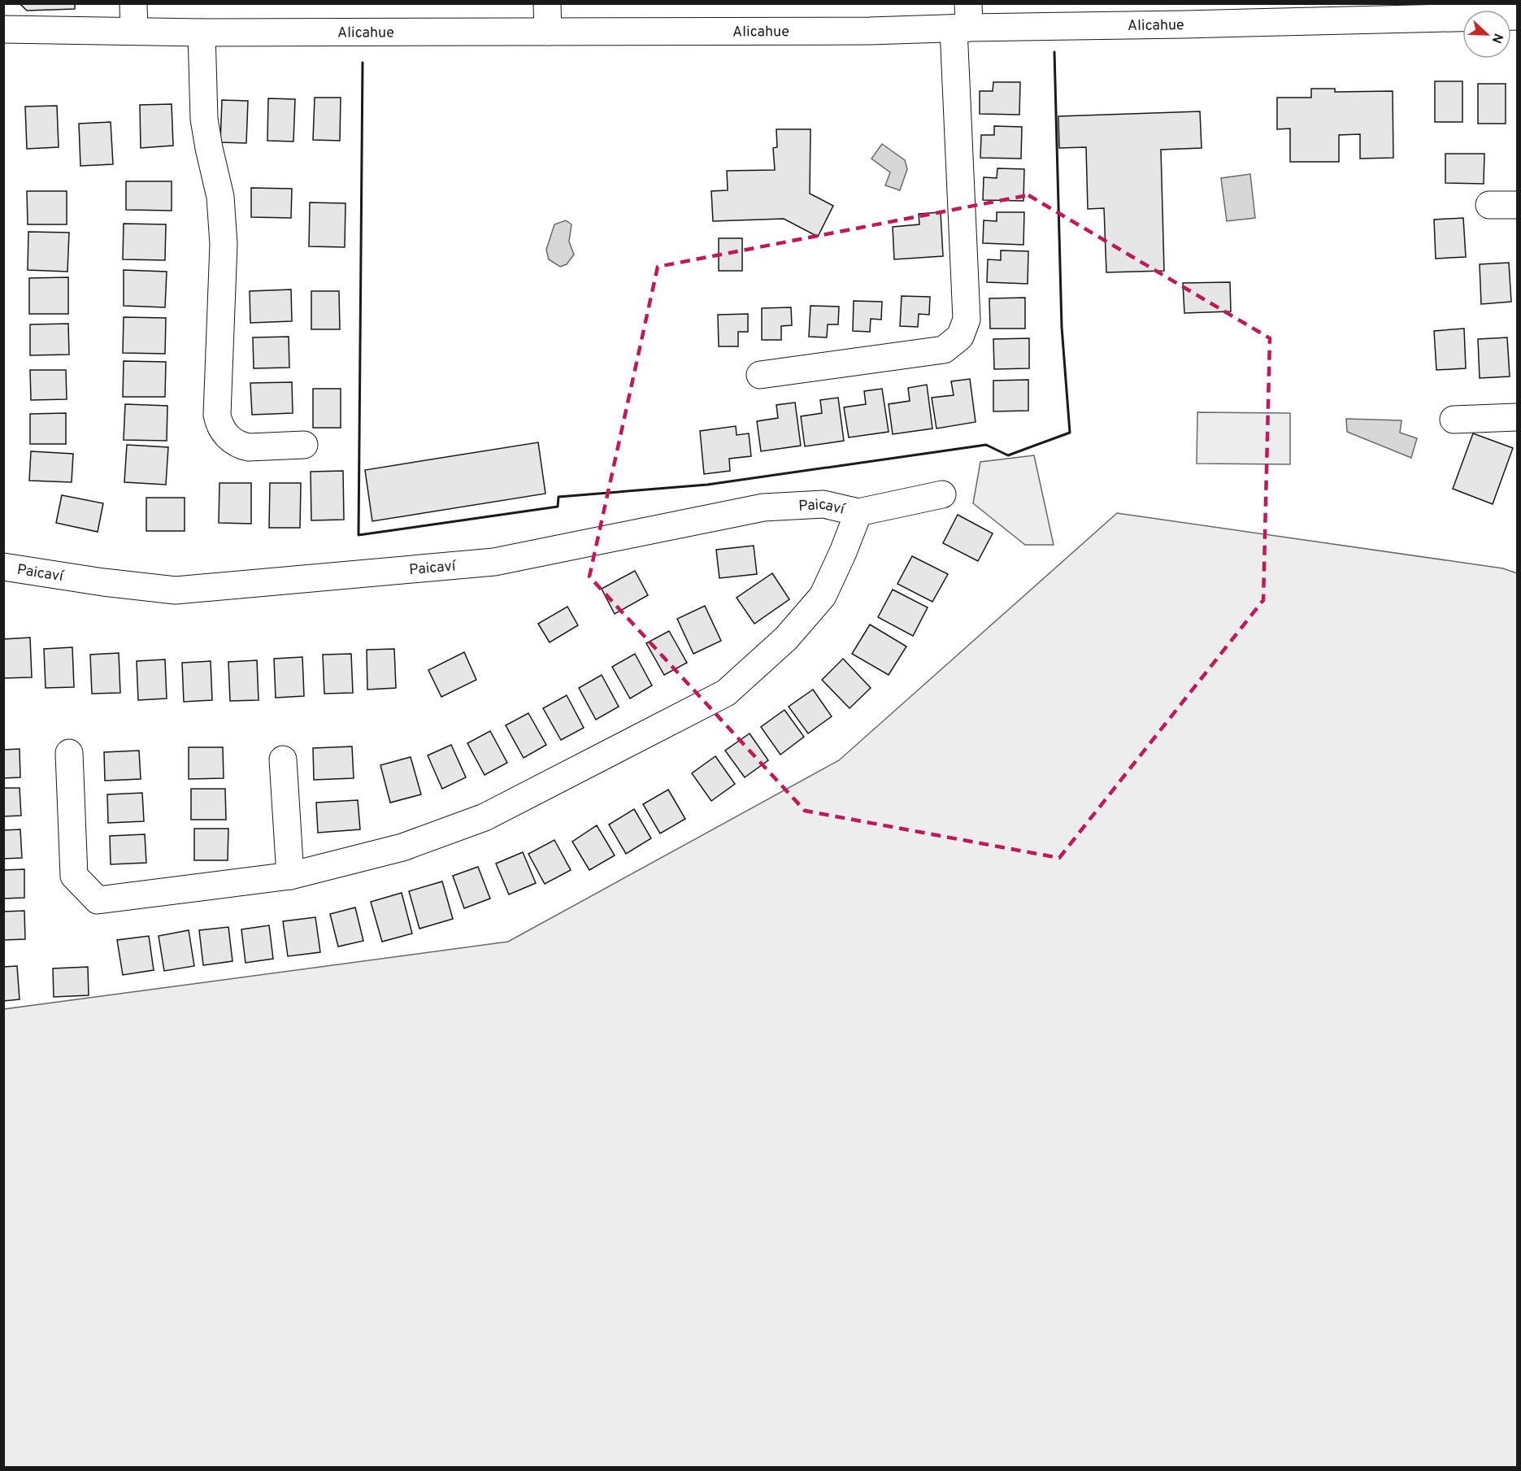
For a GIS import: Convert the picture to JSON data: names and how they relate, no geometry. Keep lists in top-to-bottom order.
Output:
{
  "streets": {
    "street": ["Alicahue", "Paicaví"]
  },
  "north": "right"
}
